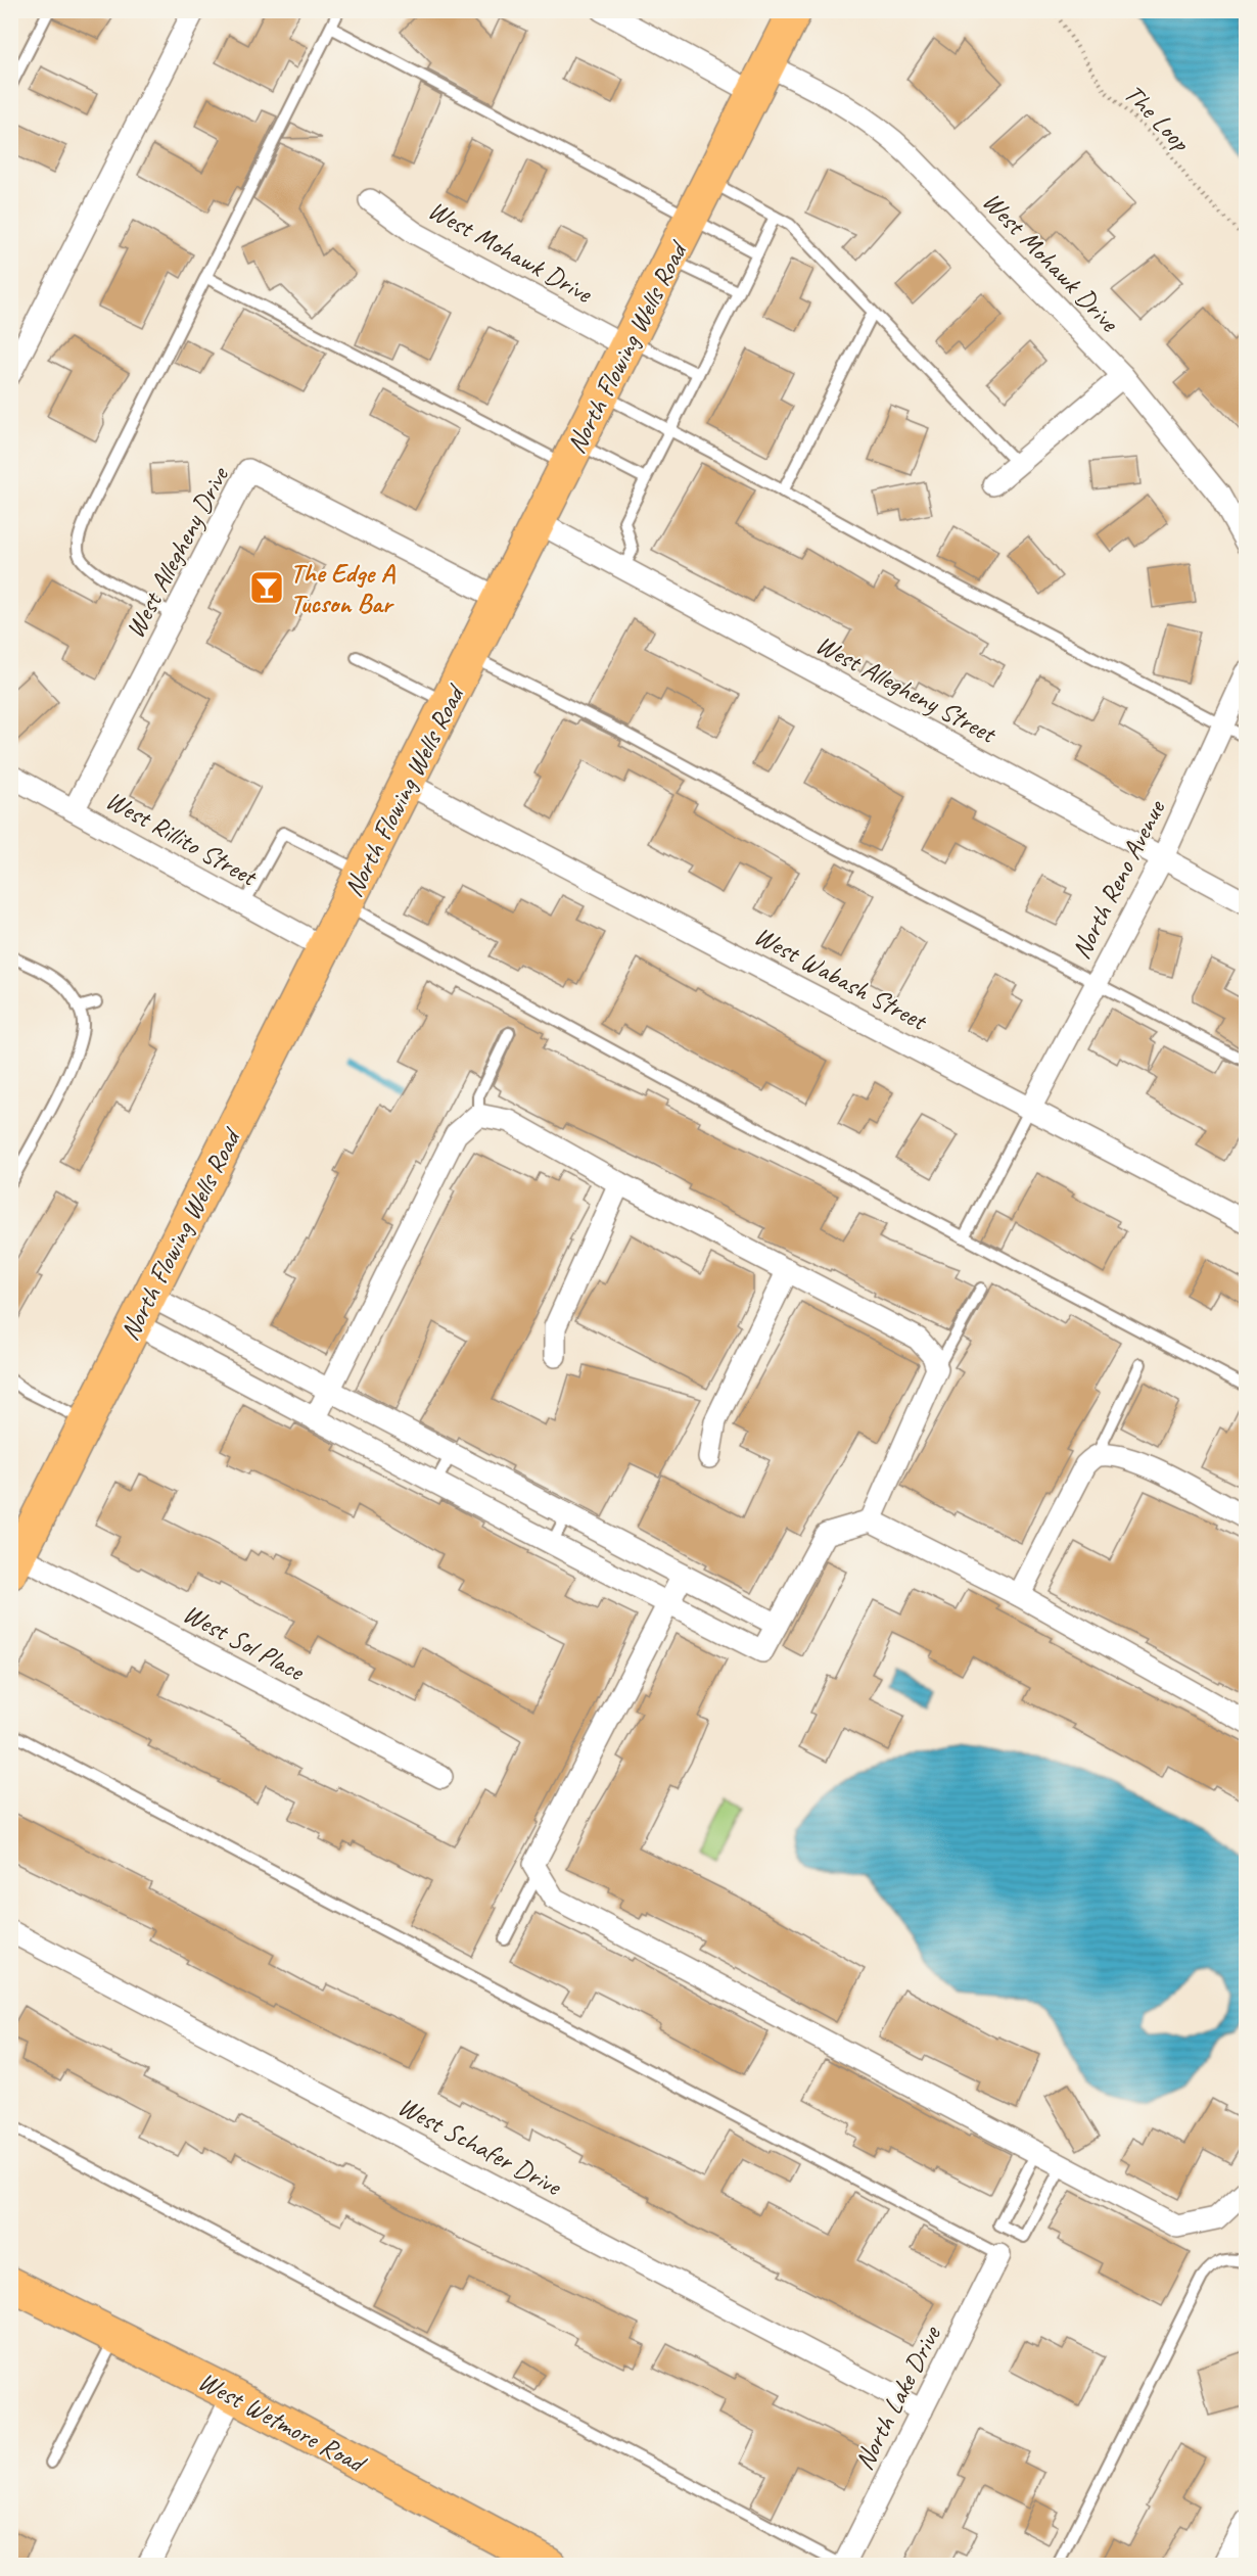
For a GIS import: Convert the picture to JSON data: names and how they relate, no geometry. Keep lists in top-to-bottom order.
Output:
{
  "streets": {
    "main road": ["North Flowing Wells Road", "West Wetmore Road"],
    "street": [
      "West Mohawk Drive",
      "West Allegheny Drive",
      "West Allegheny Street",
      "West Rillito Street",
      "North Reno Avenue",
      "West Wabash Street",
      "West Sol Place",
      "West Schafer Drive",
      "North Lake Drive"
    ],
    "path": ["The Loop"]
  },
  "crossings": [
    ["West Mohawk Drive", "North Flowing Wells Road"],
    ["North Flowing Wells Road", "West Allegheny Drive"],
    ["North Flowing Wells Road", "West Allegheny Street"],
    ["North Flowing Wells Road", "West Rillito Street"],
    ["North Flowing Wells Road", "West Wabash Street"],
    ["North Flowing Wells Road", "West Sol Place"],
    ["West Allegheny Drive", "West Rillito Street"],
    ["West Allegheny Street", "North Reno Avenue"],
    ["North Reno Avenue", "West Wabash Street"],
    ["West Schafer Drive", "North Lake Drive"]
  ],
  "places": {
    "bar": ["The Edge A Tucson Bar"]
  }
}
